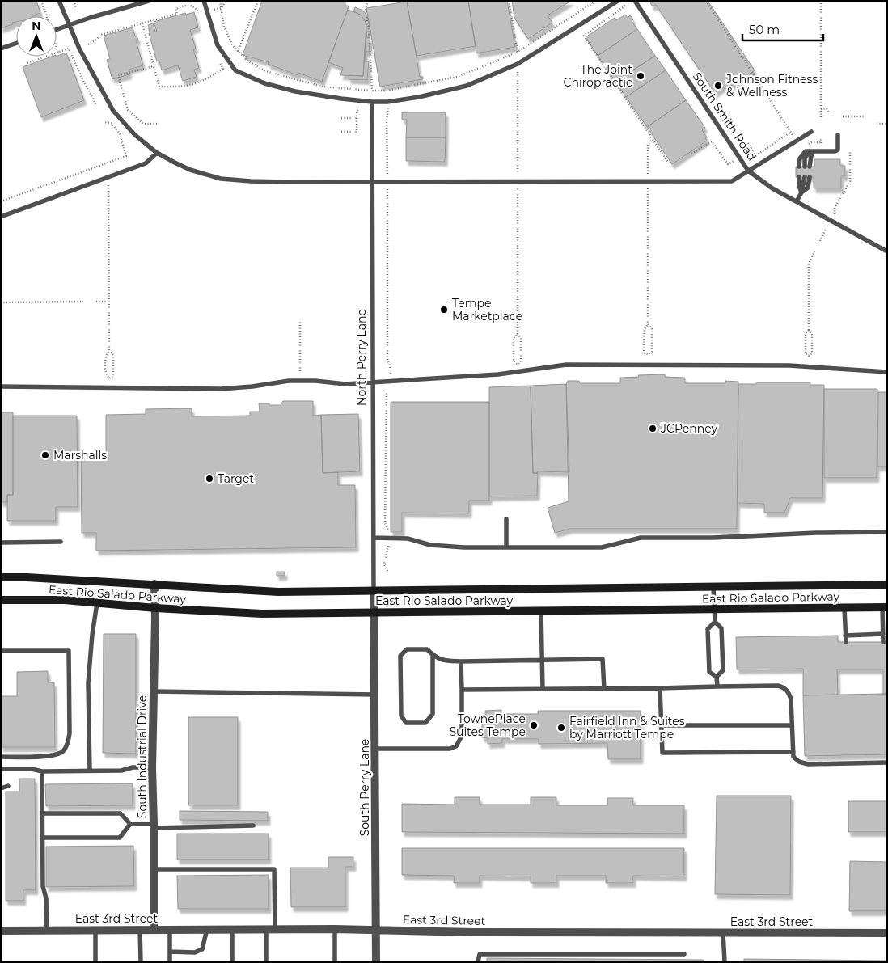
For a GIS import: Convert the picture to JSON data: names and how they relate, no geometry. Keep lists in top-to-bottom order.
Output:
{
  "streets": {
    "main road": ["East Rio Salado Parkway"],
    "street": [
      "North Perry Lane",
      "South Industrial Drive",
      "South Perry Lane",
      "East 3rd Street"
    ],
    "lane": ["South Smith Road"]
  },
  "crossings": [
    ["North Perry Lane", "East Rio Salado Parkway"],
    ["North Perry Lane", "South Perry Lane"],
    ["East Rio Salado Parkway", "South Industrial Drive"],
    ["East Rio Salado Parkway", "South Perry Lane"],
    ["South Industrial Drive", "East 3rd Street"],
    ["South Perry Lane", "East 3rd Street"]
  ],
  "places": [
    "The Joint Chiropractic",
    "Johnson Fitness & Wellness",
    "Tempe Marketplace",
    "JCPenney",
    "Marshalls",
    "Target",
    "TownePlace Suites Tempe",
    "Fairfield Inn & Suites by Marriott Tempe"
  ],
  "scale_bar": "50 m",
  "north": "top"
}
